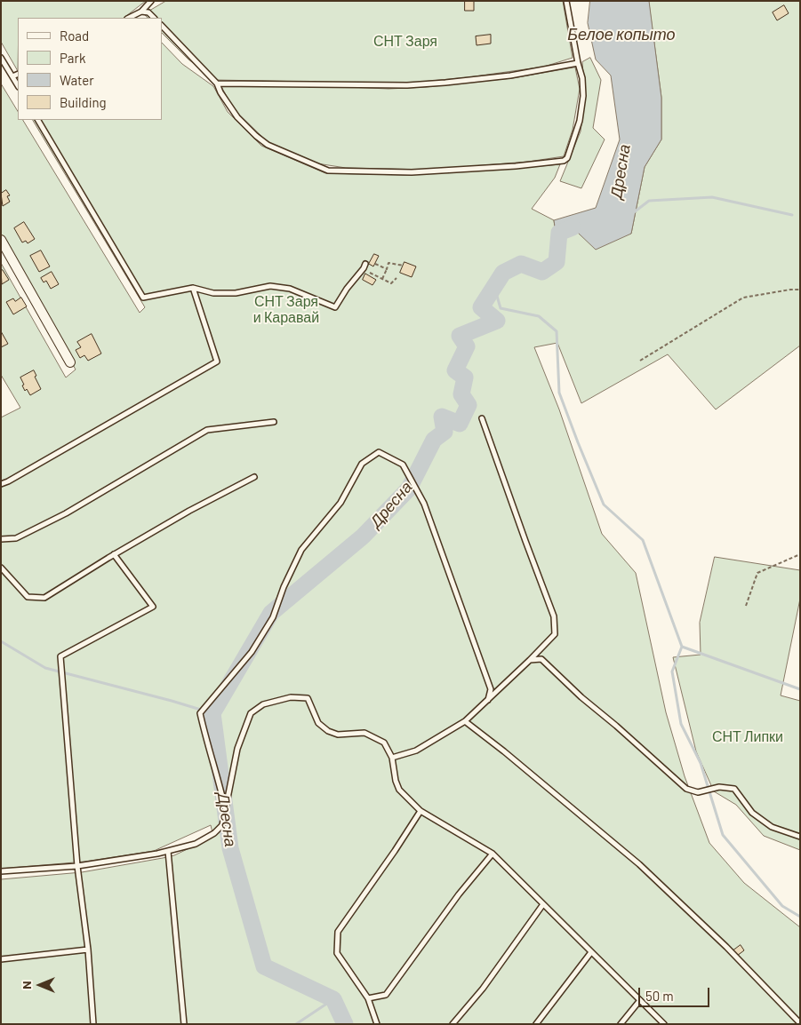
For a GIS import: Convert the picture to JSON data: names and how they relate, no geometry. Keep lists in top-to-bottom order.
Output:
{
  "water": ["Белое копыто", "Дресна"],
  "parks": ["СНТ Заря", "СНТ Заря и Каравай", "СНТ Липки"],
  "legend": [
    "Road",
    "Park",
    "Water",
    "Building"
  ],
  "scale_bar": "50 m",
  "north": "left"
}
